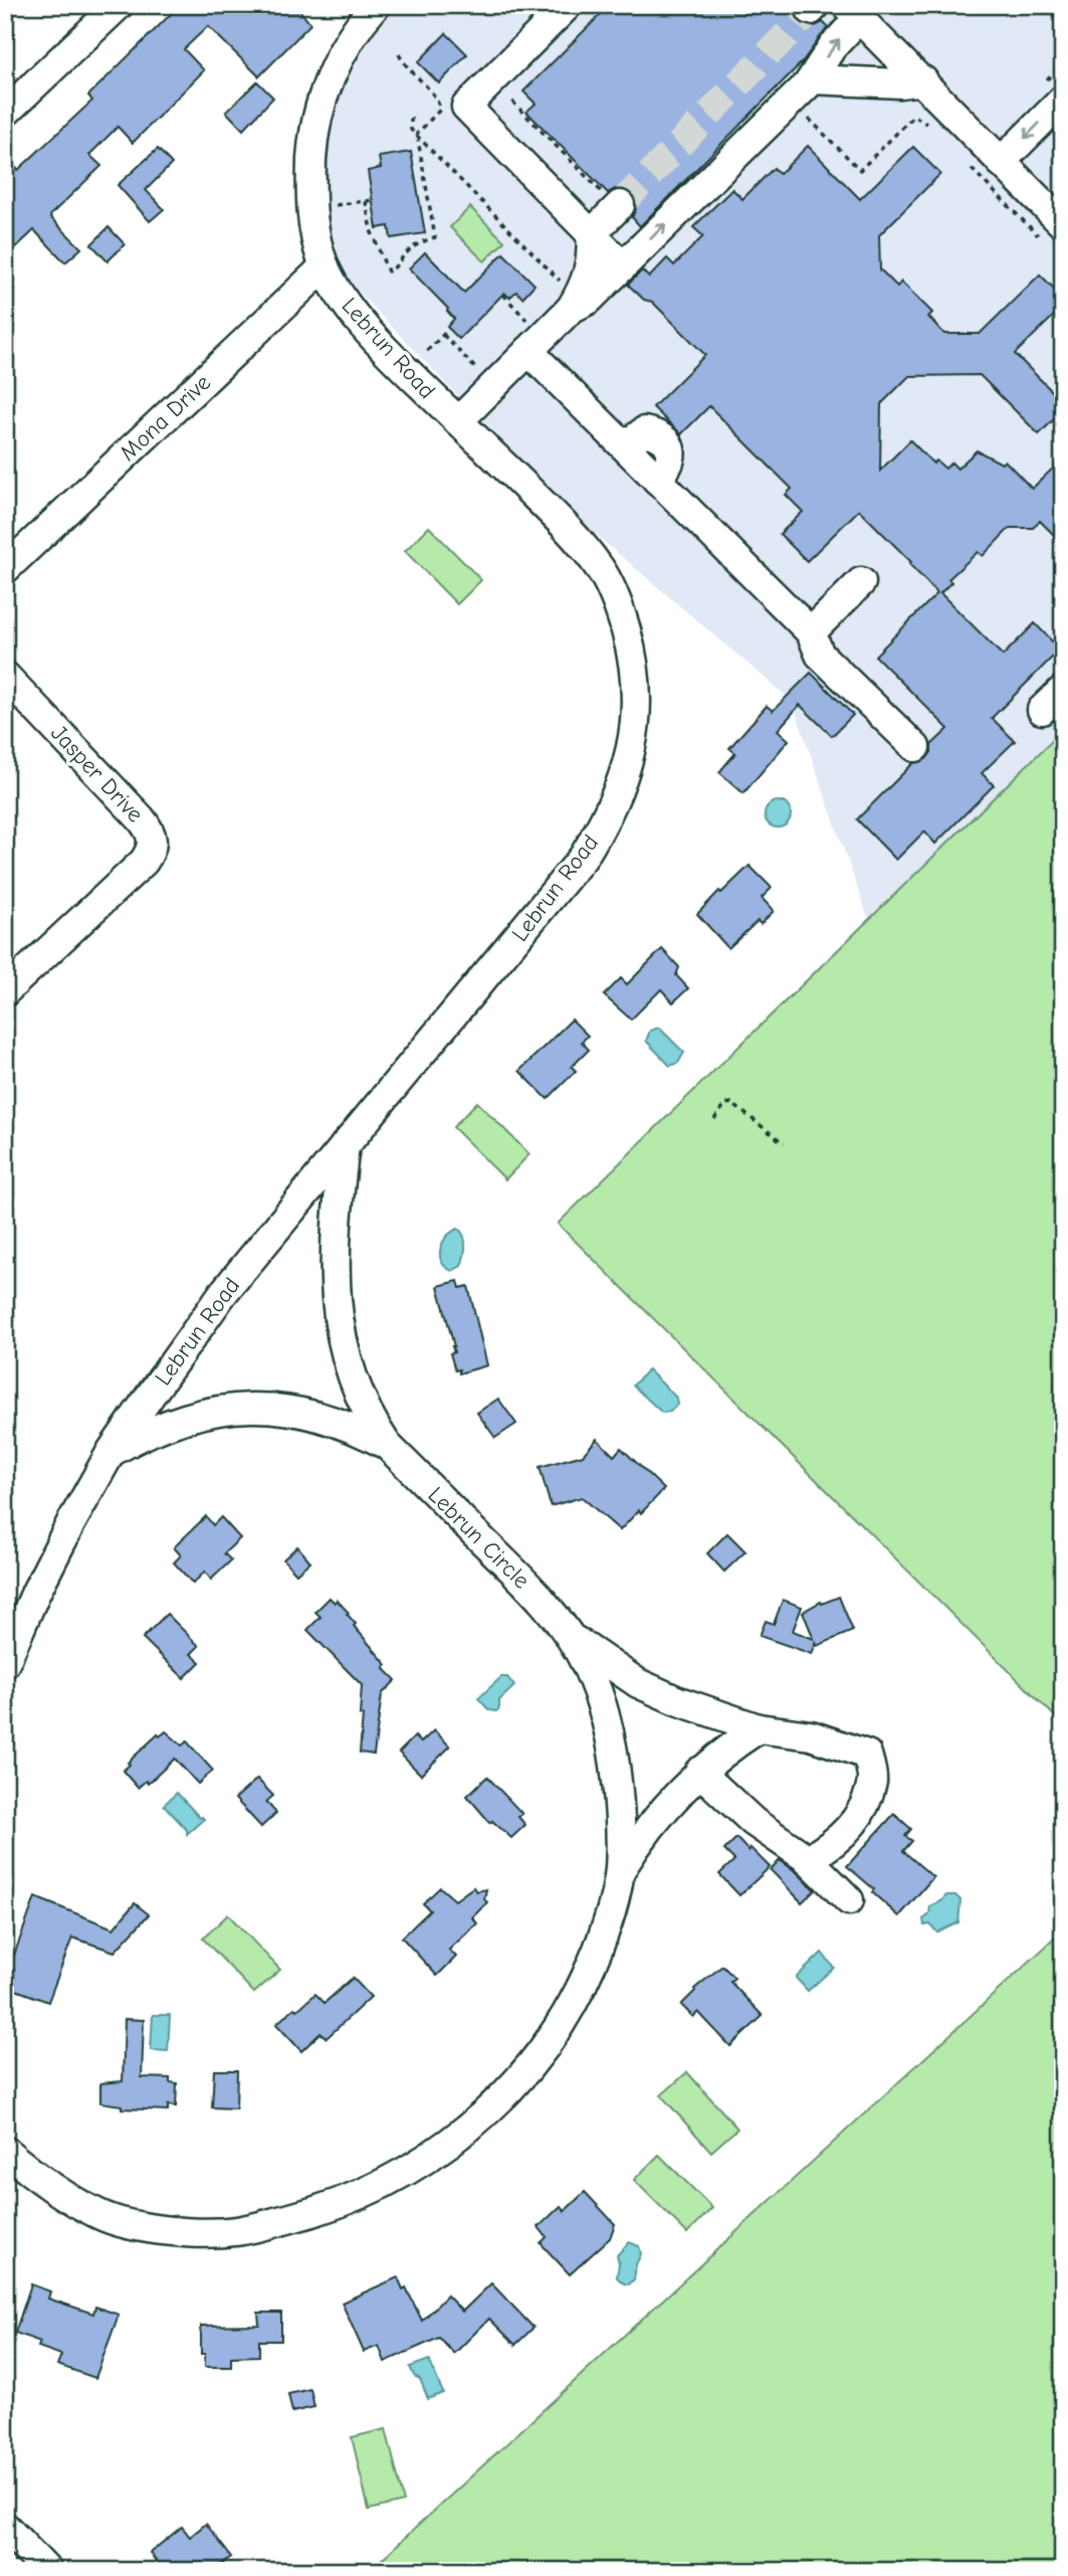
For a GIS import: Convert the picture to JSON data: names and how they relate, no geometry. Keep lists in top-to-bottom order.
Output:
{
  "streets": {
    "street": [
      "Lebrun Road",
      "Mona Drive",
      "Jasper Drive",
      "Lebrun Circle"
    ]
  },
  "crossings": [
    ["Lebrun Road", "Mona Drive"],
    ["Lebrun Road", "Lebrun Circle"]
  ]
}
